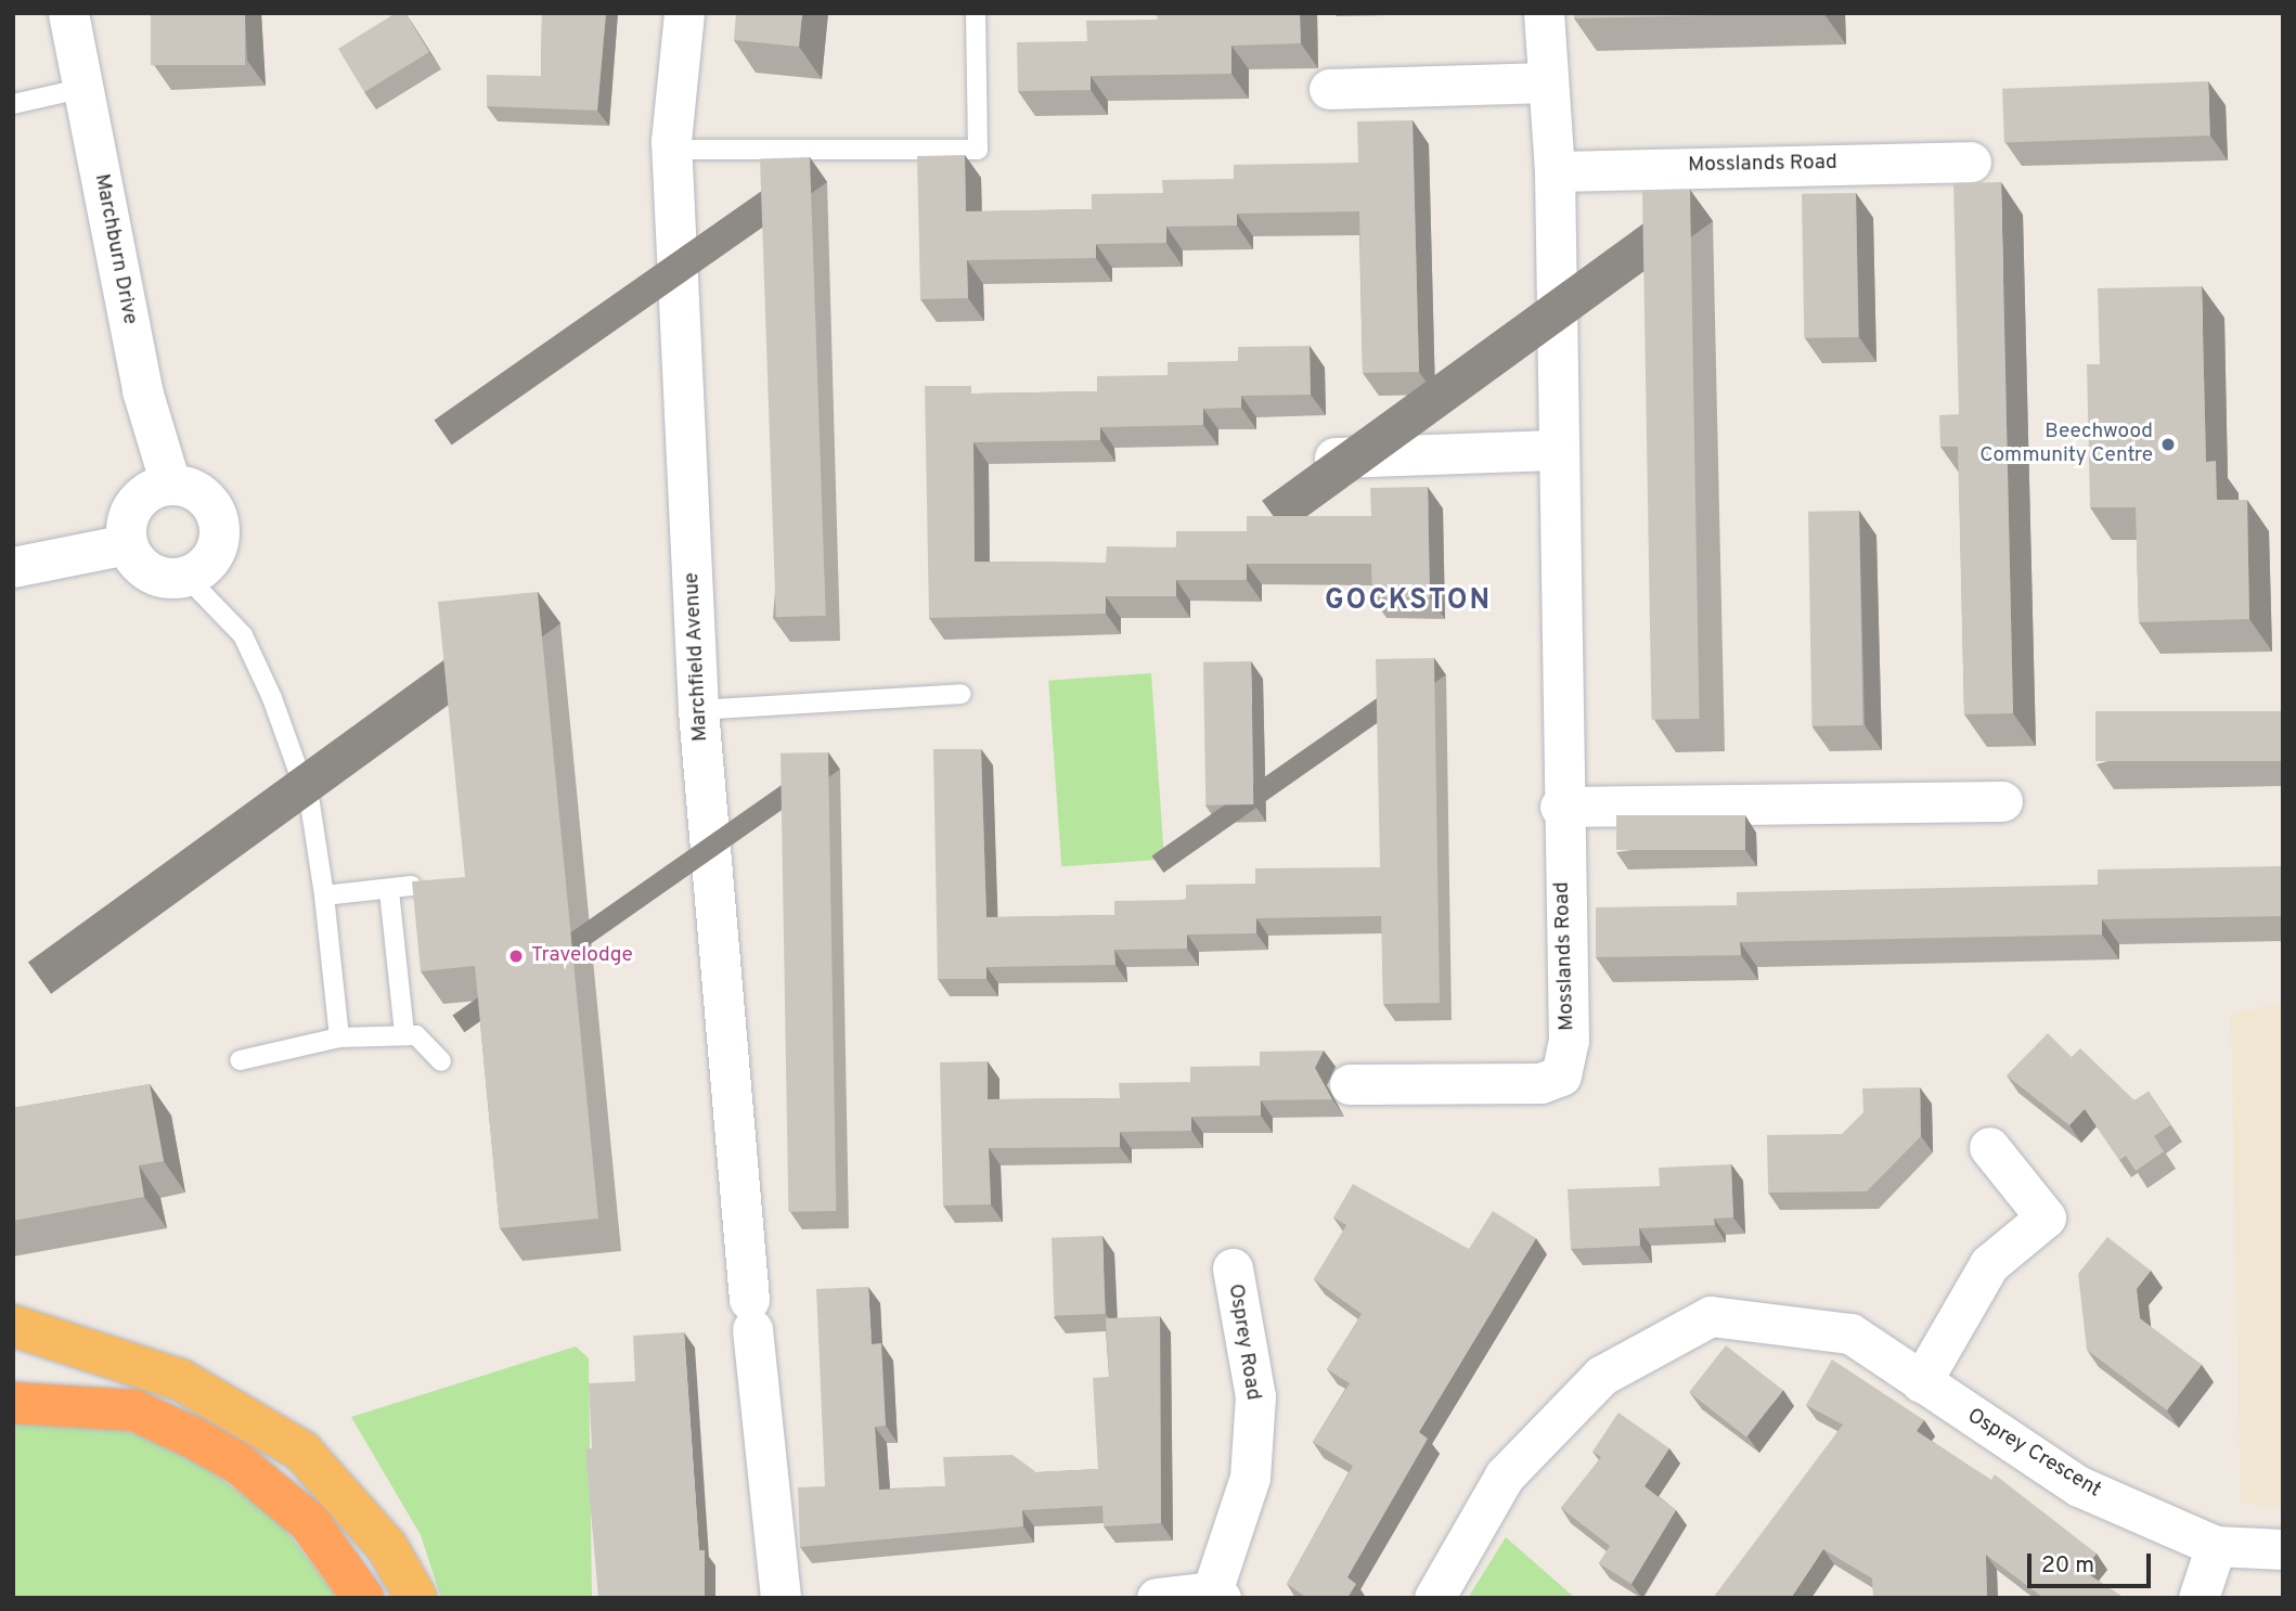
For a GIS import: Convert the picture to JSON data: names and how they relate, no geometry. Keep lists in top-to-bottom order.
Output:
{
  "streets": {
    "street": [
      "Mosslands Road",
      "Marchburn Drive",
      "Marchfield Avenue",
      "Osprey Road",
      "Osprey Crescent"
    ]
  },
  "districts": ["GOCKSTON"],
  "places": ["Beechwood Community Centre", "Travelodge"],
  "scale_bar": "20 m"
}
